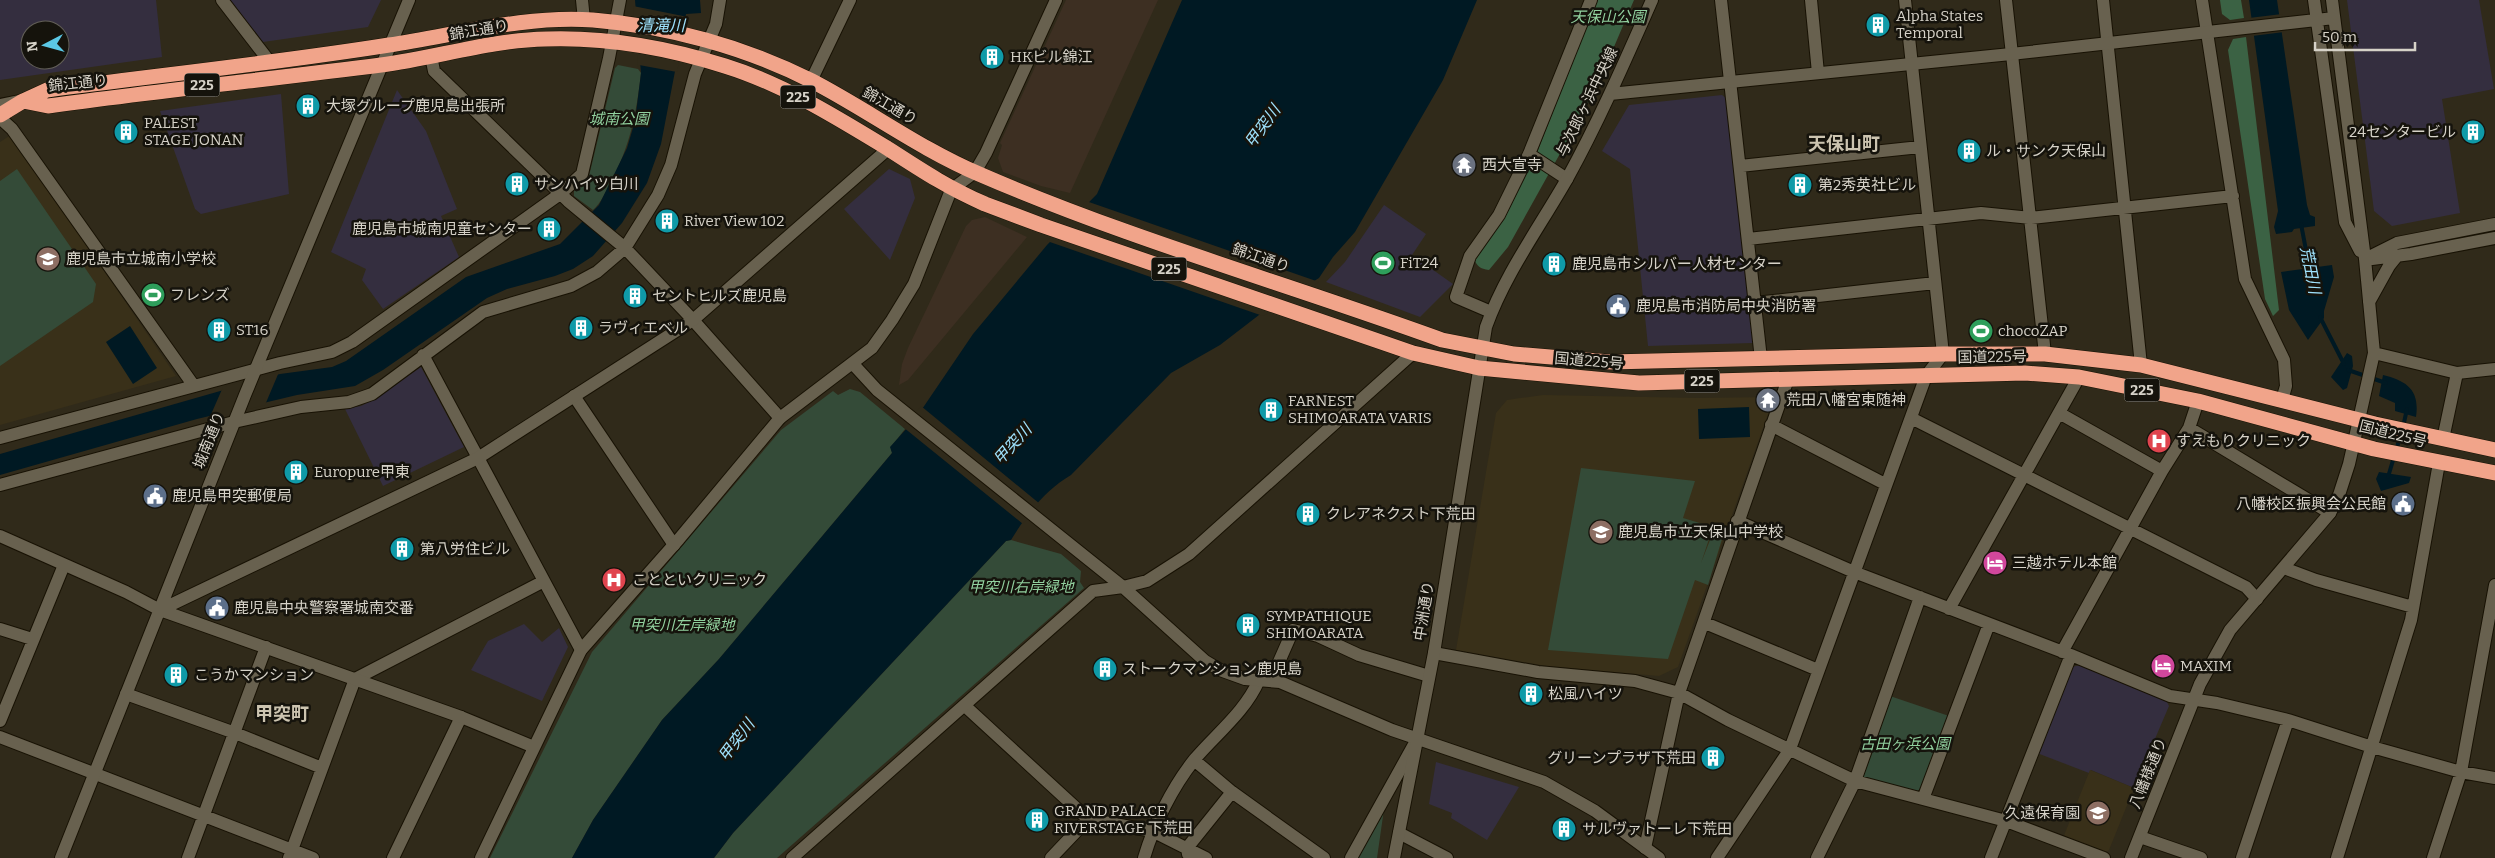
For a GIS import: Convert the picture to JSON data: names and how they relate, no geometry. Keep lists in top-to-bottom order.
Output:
{
  "streets": {
    "highway": ["錦江通り", "225", "国道225号"],
    "street": [
      "与次郎ヶ浜中央線",
      "城南通り",
      "中洲通り",
      "八幡様通り"
    ]
  },
  "crossings": [
    ["錦江通り", "225"],
    ["錦江通り", "与次郎ヶ浜中央線"],
    ["錦江通り", "国道225号"],
    ["錦江通り", "城南通り"],
    ["錦江通り", "中洲通り"],
    ["与次郎ヶ浜中央線", "国道225号"],
    ["与次郎ヶ浜中央線", "中洲通り"],
    ["国道225号", "中洲通り"]
  ],
  "districts": ["天保山町", "甲突町"],
  "water": ["清滝川", "甲突川", "荒田川"],
  "parks": [
    "天保山公園",
    "城南公園",
    "甲突川右岸緑地",
    "甲突川左岸緑地",
    "古田ヶ浜公園"
  ],
  "places": {
    "building": [
      "Alpha States Temporal",
      "HKビル錦江",
      "大塚グループ鹿児島出張所",
      "PALEST STAGE JONAN",
      "24センタービル",
      "ル・サンク天保山",
      "サンハイツ白川",
      "第2秀英社ビル",
      "River View 102",
      "鹿児島市城南児童センター",
      "鹿児島市シルバー人材センター",
      "セントヒルズ鹿児島",
      "ラヴィエベル",
      "ST16",
      "FARNEST SHIMOARATA VARIS",
      "Europure甲東",
      "クレアネクスト下荒田",
      "第八労住ビル",
      "SYMPATHIQUE SHIMOARATA",
      "ストークマンション鹿児島",
      "こうかマンション",
      "松風ハイツ",
      "グリーンプラザ下荒田",
      "GRAND PALACE RIVERSTAGE 下荒田",
      "サルヴァトーレ下荒田"
    ],
    "temple": ["西大宣寺", "荒田八幡宮東随神"],
    "school or university": ["鹿児島市立城南小学校", "鹿児島市立天保山中学校", "久遠保育園"],
    "sports": ["FiT24", "フレンズ", "chocoZAP"],
    "public building": [
      "鹿児島市消防局中央消防署",
      "鹿児島甲突郵便局",
      "八幡校区振興会公民館",
      "鹿児島中央警察署城南交番"
    ],
    "hospital": ["すえもりクリニック", "ことといクリニック"],
    "hotel": ["三越ホテル本館", "MAXIM"]
  },
  "scale_bar": "50 m",
  "north": "left"
}
